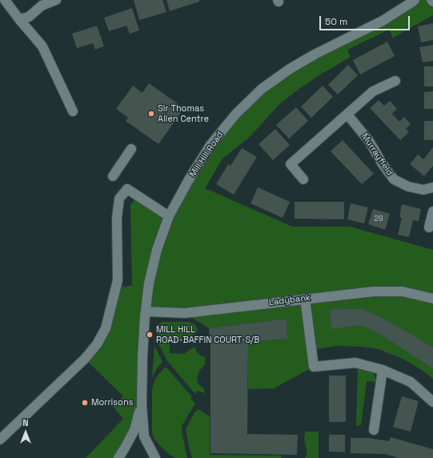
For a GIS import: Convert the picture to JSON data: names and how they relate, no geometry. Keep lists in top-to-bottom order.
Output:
{
  "streets": {
    "street": ["Mill Hill Road", "Murrayfield", "Ladybank"]
  },
  "crossings": [
    ["Mill Hill Road", "Ladybank"]
  ],
  "places": ["Sir Thomas Allen Centre", "MILL HILL ROAD-BAFFIN COURT-S/B", "Morrisons"],
  "house_numbers": ["29"],
  "scale_bar": "50 m",
  "north": "top"
}
